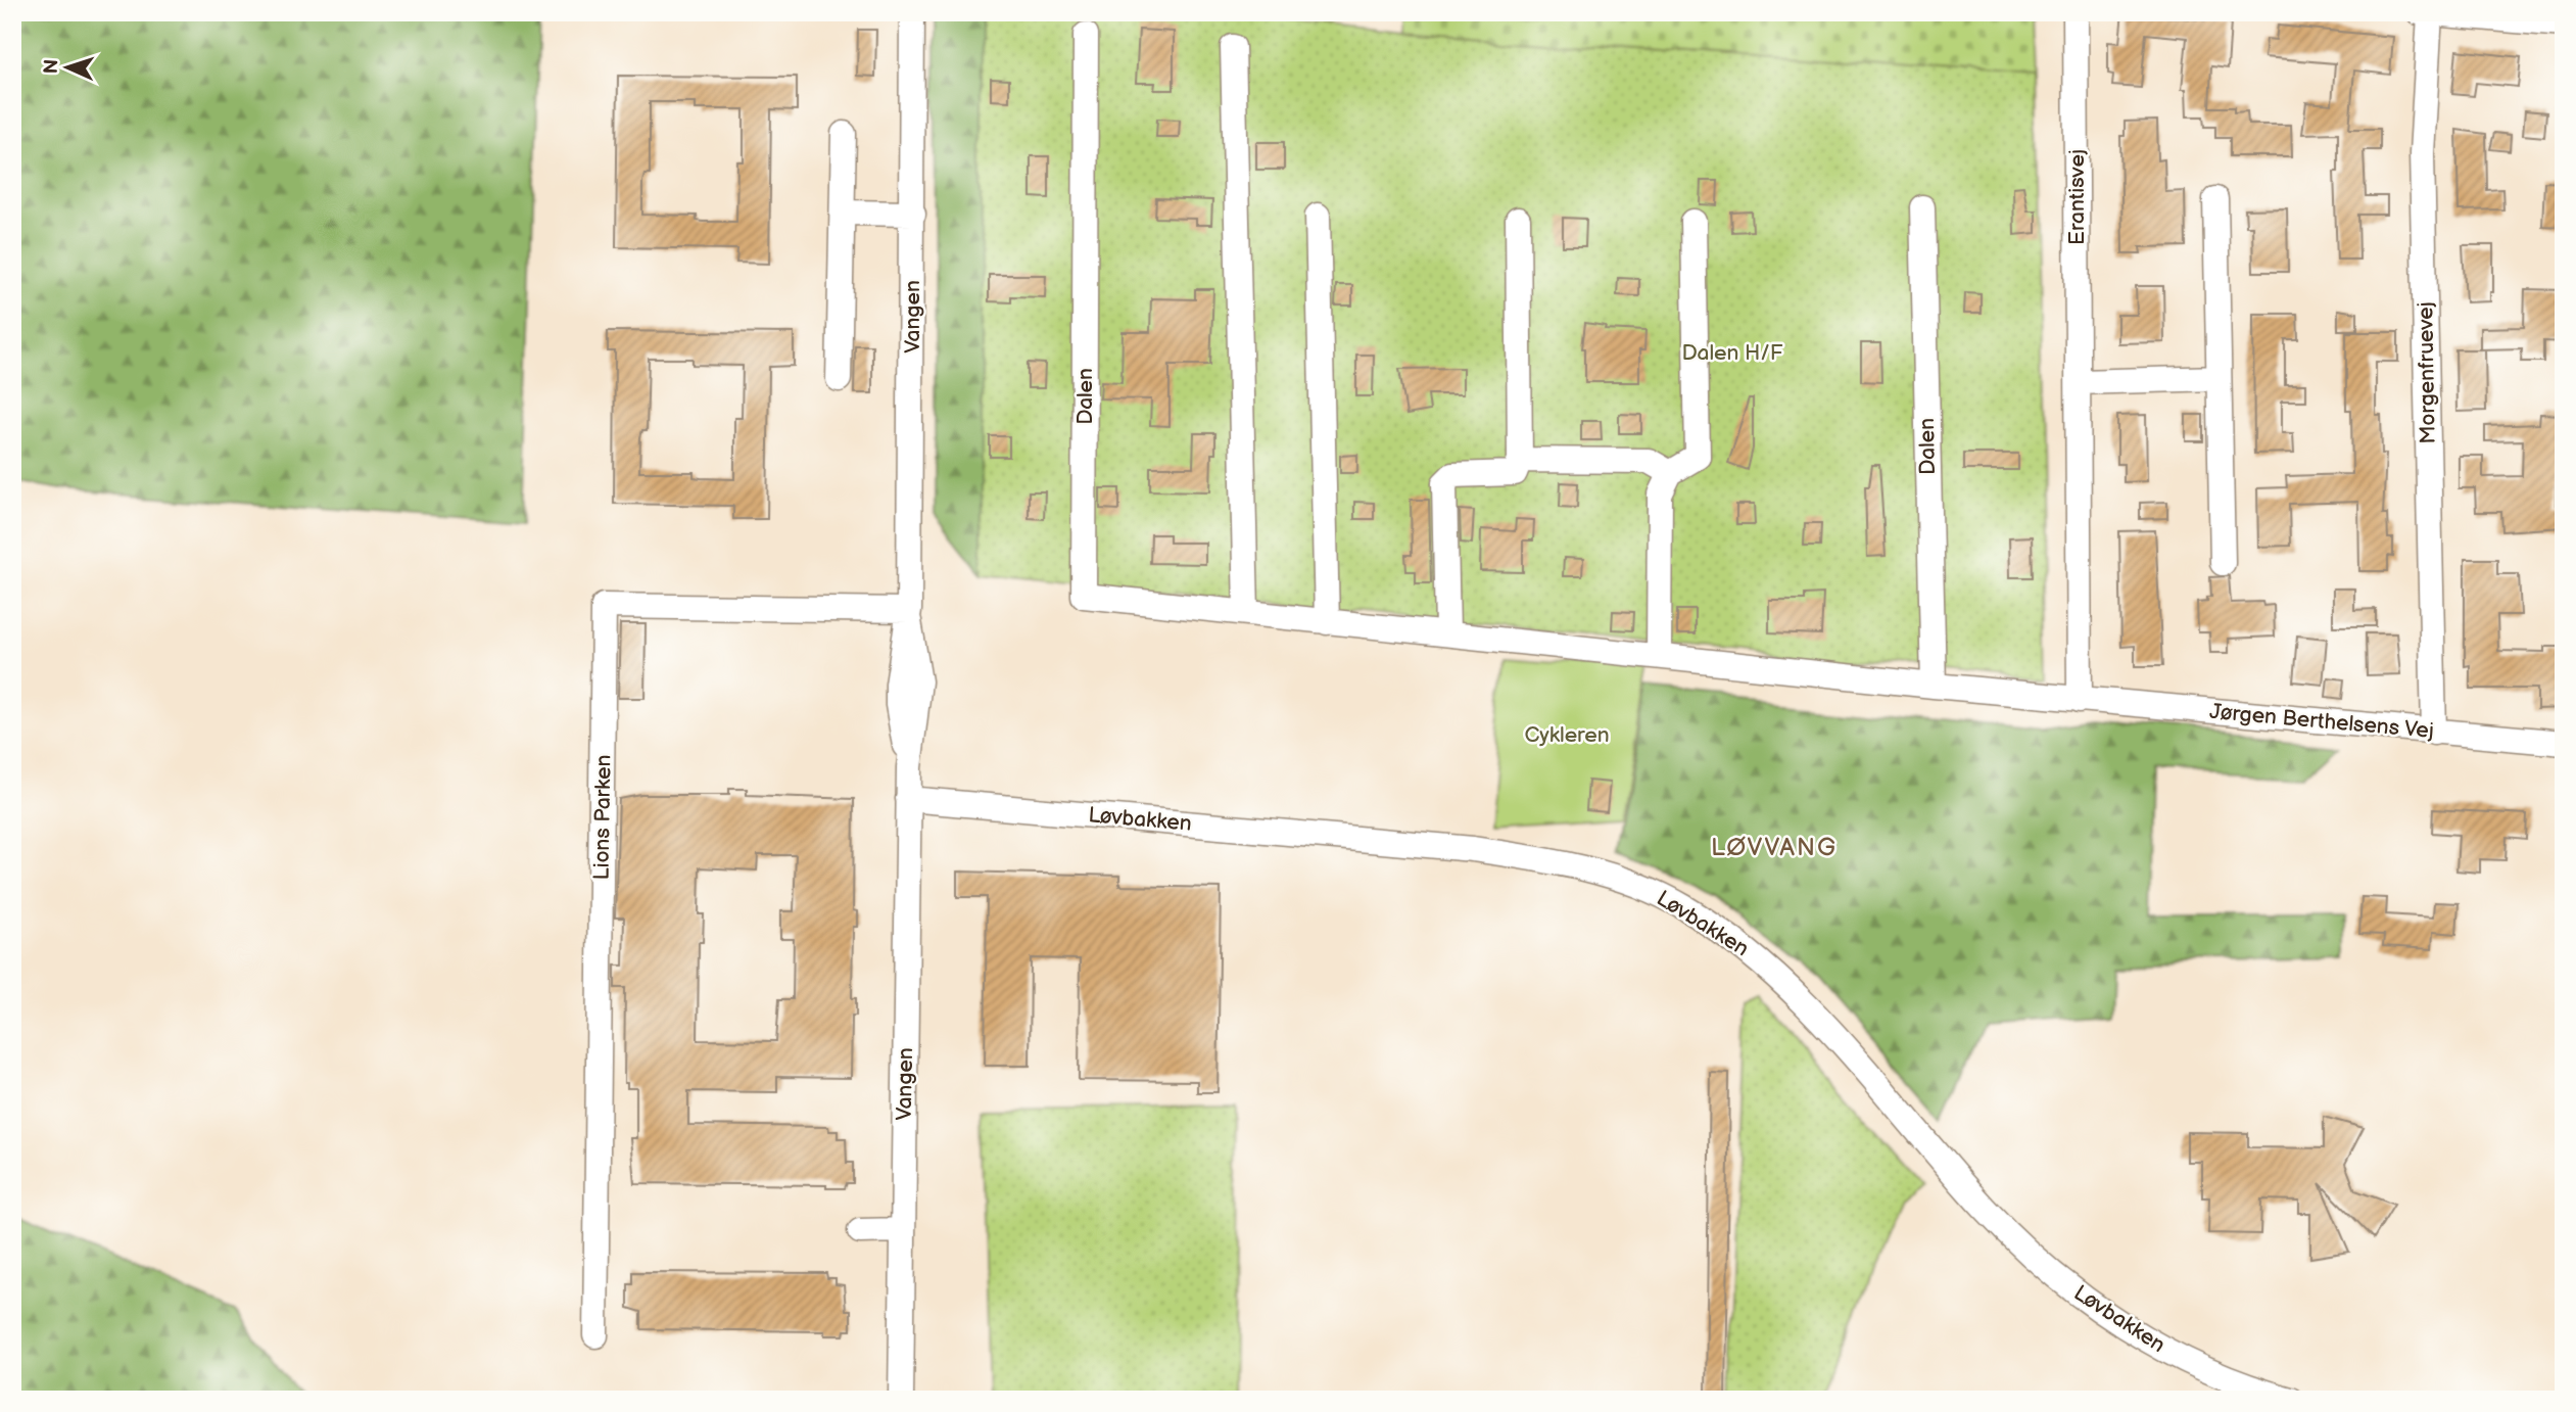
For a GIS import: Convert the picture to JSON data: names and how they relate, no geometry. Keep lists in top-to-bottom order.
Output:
{
  "streets": {
    "street": [
      "Erantisvej",
      "Vangen",
      "Morgenfruevej",
      "Dalen",
      "Jørgen Berthelsens Vej",
      "Lions Parken",
      "Løvbakken"
    ]
  },
  "crossings": [
    ["Erantisvej", "Dalen"],
    ["Erantisvej", "Jørgen Berthelsens Vej"],
    ["Vangen", "Lions Parken"],
    ["Vangen", "Løvbakken"],
    ["Morgenfruevej", "Jørgen Berthelsens Vej"],
    ["Dalen", "Jørgen Berthelsens Vej"]
  ],
  "districts": ["LØVVANG"],
  "parks": ["Dalen H/F", "Cykleren"],
  "north": "left"
}
